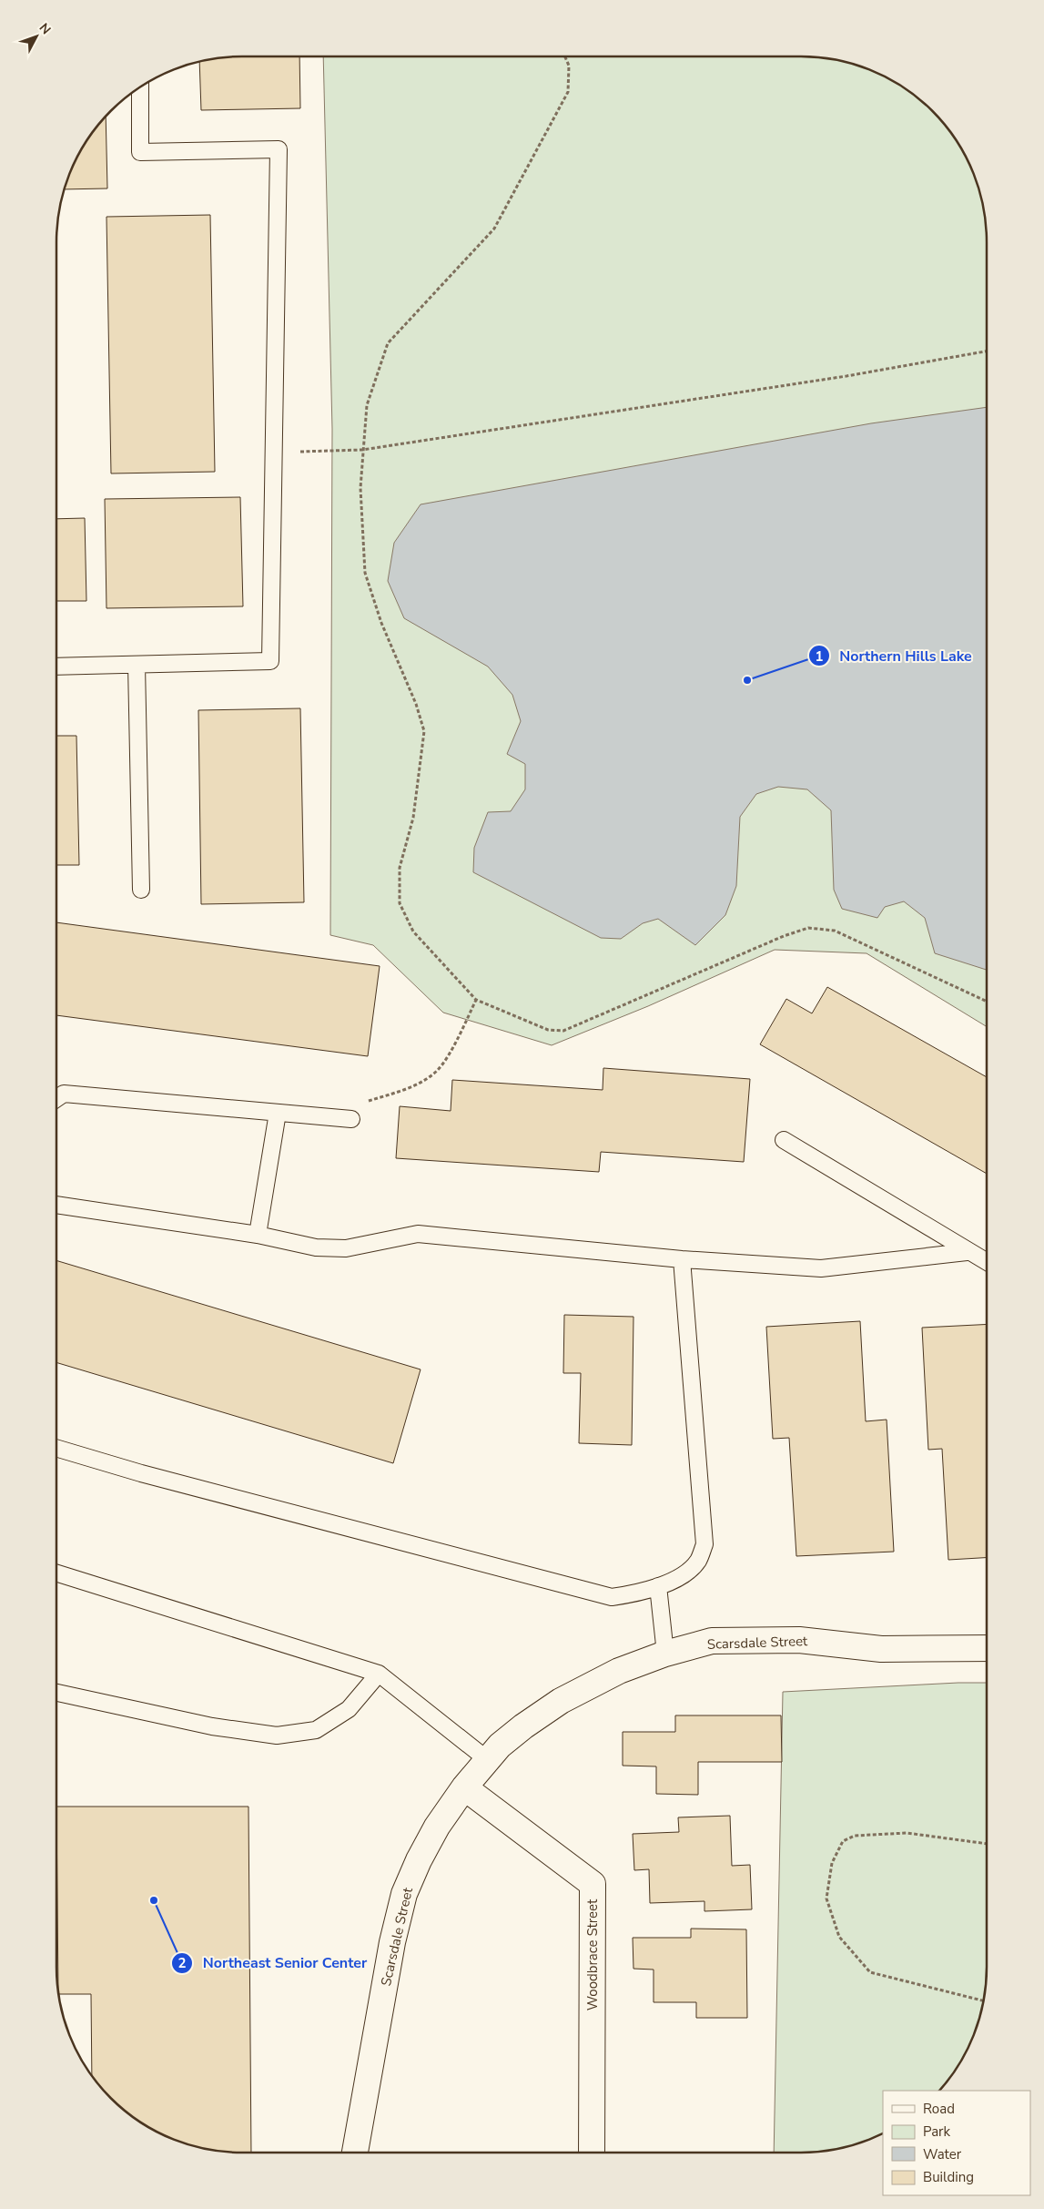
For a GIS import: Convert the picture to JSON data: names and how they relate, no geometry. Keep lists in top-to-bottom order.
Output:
{
  "streets": {
    "street": ["Scarsdale Street", "Woodbrace Street"]
  },
  "crossings": [
    ["Scarsdale Street", "Woodbrace Street"]
  ],
  "places": ["Northern Hills Lake", "Northeast Senior Center"],
  "legend": [
    "Road",
    "Park",
    "Water",
    "Building"
  ],
  "north": "top right"
}
